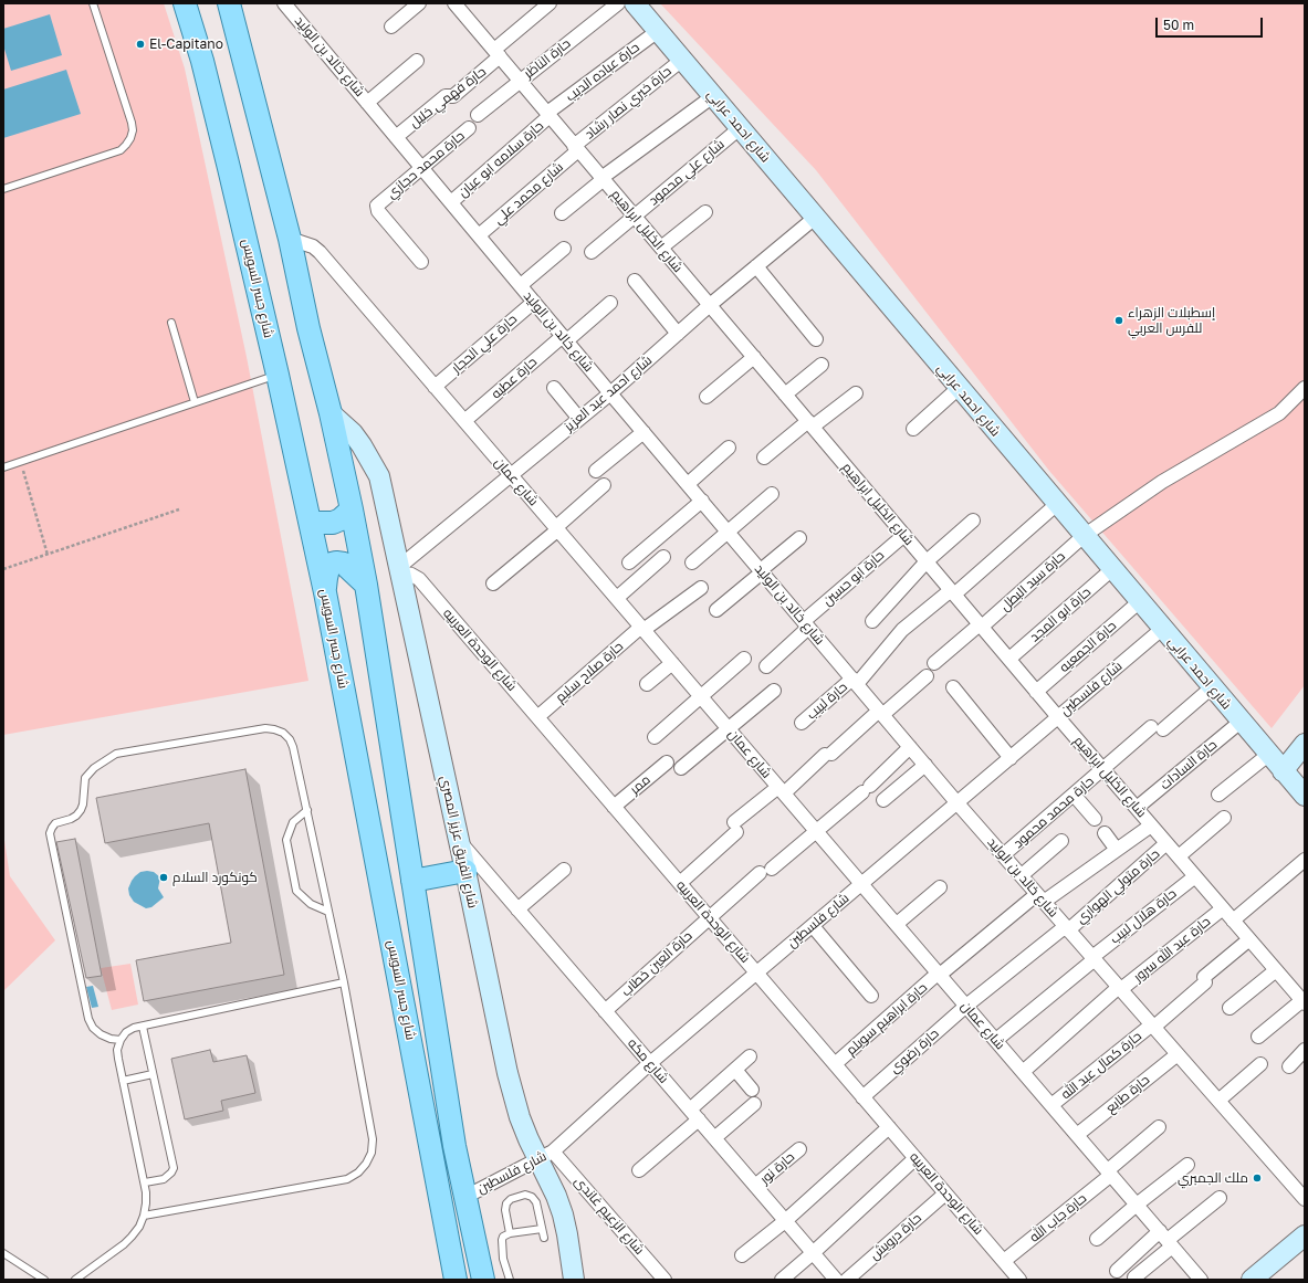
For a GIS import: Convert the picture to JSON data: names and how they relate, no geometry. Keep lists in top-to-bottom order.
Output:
{
  "streets": {
    "main road": ["شارع جسر السويس"],
    "street": [
      "شارع خالد بن الوليد",
      "حارة الناظر",
      "حارة عباده الديب",
      "حارة فهمي خليل",
      "حارة خيري نصار رشاد",
      "شارع احمد عرابي",
      "حارة سلامه ابو عيان",
      "حارة محمد حجازي",
      "شارع علي محمود",
      "شارع محمد علي",
      "شارع الخليل ابراهيم",
      "حارة علي الحجار",
      "حارة عطيه",
      "شارع احمد عبد العزيز",
      "شارع عمان",
      "حارة ابو حسين",
      "حارة سيد البطل",
      "حارة ابو المجد",
      "حارة الجمعيه",
      "شارع الوحدة العربيه",
      "حارة صلاح سليم",
      "شارع فلسطين",
      "حارة لبيب",
      "حارة السادات",
      "ممر",
      "حارة محمد محمود",
      "شارع الفريق عزيز المصري",
      "حارة متولي الهواري",
      "حارة هلال لبيب",
      "حارة عبد الله سرور",
      "حارة العين خطاب",
      "حارة ابراهيم سويلم",
      "حارة رضوي",
      "شارع مكه",
      "حارة كمال عبد الله",
      "حارة طايع",
      "حارة نور",
      "شارع الزعيم غاندى",
      "حارة جاب الله",
      "حارة درويش"
    ]
  },
  "crossings": [
    ["شارع خالد بن الوليد", "حارة فهمي خليل"],
    ["شارع خالد بن الوليد", "حارة سلامه ابو عيان"],
    ["شارع خالد بن الوليد", "حارة محمد حجازي"],
    ["شارع خالد بن الوليد", "شارع محمد علي"],
    ["شارع خالد بن الوليد", "حارة علي الحجار"],
    ["شارع خالد بن الوليد", "حارة عطيه"],
    ["شارع خالد بن الوليد", "شارع احمد عبد العزيز"],
    ["شارع خالد بن الوليد", "حارة ابو حسين"],
    ["شارع خالد بن الوليد", "شارع فلسطين"],
    ["شارع خالد بن الوليد", "حارة لبيب"],
    ["شارع خالد بن الوليد", "حارة محمد محمود"],
    ["شارع خالد بن الوليد", "حارة متولي الهواري"],
    ["شارع خالد بن الوليد", "حارة هلال لبيب"],
    ["شارع خالد بن الوليد", "حارة عبد الله سرور"],
    ["شارع خالد بن الوليد", "حارة العين خطاب"],
    ["شارع خالد بن الوليد", "حارة ابراهيم سويلم"],
    ["شارع خالد بن الوليد", "حارة كمال عبد الله"],
    ["شارع خالد بن الوليد", "حارة طايع"],
    ["حارة الناظر", "شارع الخليل ابراهيم"],
    ["حارة عباده الديب", "شارع احمد عرابي"],
    ["حارة عباده الديب", "حارة سلامه ابو عيان"],
    ["حارة عباده الديب", "شارع الخليل ابراهيم"],
    ["حارة فهمي خليل", "شارع الخليل ابراهيم"],
    ["حارة خيري نصار رشاد", "شارع احمد عرابي"],
    ["حارة خيري نصار رشاد", "شارع محمد علي"],
    ["حارة خيري نصار رشاد", "شارع الخليل ابراهيم"],
    ["شارع احمد عرابي", "شارع علي محمود"],
    ["شارع احمد عرابي", "شارع احمد عبد العزيز"],
    ["شارع احمد عرابي", "حارة سيد البطل"],
    ["شارع احمد عرابي", "حارة ابو المجد"],
    ["شارع احمد عرابي", "حارة الجمعيه"],
    ["شارع احمد عرابي", "شارع فلسطين"],
    ["شارع احمد عرابي", "حارة لبيب"],
    ["شارع احمد عرابي", "حارة السادات"],
    ["شارع احمد عرابي", "حارة محمد محمود"],
    ["حارة سلامه ابو عيان", "شارع الخليل ابراهيم"],
    ["شارع علي محمود", "شارع الخليل ابراهيم"],
    ["شارع محمد علي", "شارع الخليل ابراهيم"],
    ["شارع الخليل ابراهيم", "شارع احمد عبد العزيز"],
    ["شارع الخليل ابراهيم", "حارة ابو حسين"],
    ["شارع الخليل ابراهيم", "حارة سيد البطل"],
    ["شارع الخليل ابراهيم", "حارة ابو المجد"],
    ["شارع الخليل ابراهيم", "حارة الجمعيه"],
    ["شارع الخليل ابراهيم", "شارع فلسطين"],
    ["شارع الخليل ابراهيم", "حارة لبيب"],
    ["شارع الخليل ابراهيم", "حارة السادات"],
    ["شارع الخليل ابراهيم", "حارة محمد محمود"],
    ["شارع الخليل ابراهيم", "حارة متولي الهواري"],
    ["شارع الخليل ابراهيم", "حارة هلال لبيب"],
    ["شارع الخليل ابراهيم", "حارة عبد الله سرور"],
    ["شارع الخليل ابراهيم", "حارة ابراهيم سويلم"],
    ["شارع الخليل ابراهيم", "حارة كمال عبد الله"],
    ["شارع جسر السويس", "شارع عمان"],
    ["شارع جسر السويس", "شارع فلسطين"],
    ["شارع جسر السويس", "شارع الفريق عزيز المصري"],
    ["حارة علي الحجار", "شارع عمان"],
    ["حارة عطيه", "شارع عمان"],
    ["شارع احمد عبد العزيز", "شارع عمان"],
    ["شارع احمد عبد العزيز", "شارع الوحدة العربيه"],
    ["شارع احمد عبد العزيز", "شارع الفريق عزيز المصري"],
    ["شارع عمان", "حارة صلاح سليم"],
    ["شارع عمان", "شارع فلسطين"],
    ["شارع عمان", "حارة متولي الهواري"],
    ["شارع عمان", "حارة هلال لبيب"],
    ["شارع عمان", "حارة عبد الله سرور"],
    ["شارع عمان", "حارة العين خطاب"],
    ["شارع عمان", "حارة ابراهيم سويلم"],
    ["شارع عمان", "حارة رضوي"],
    ["شارع عمان", "حارة كمال عبد الله"],
    ["شارع عمان", "حارة طايع"],
    ["شارع عمان", "حارة جاب الله"],
    ["شارع الوحدة العربيه", "حارة صلاح سليم"],
    ["شارع الوحدة العربيه", "شارع فلسطين"],
    ["شارع الوحدة العربيه", "ممر"],
    ["شارع الوحدة العربيه", "شارع الفريق عزيز المصري"],
    ["شارع الوحدة العربيه", "حارة العين خطاب"],
    ["شارع الوحدة العربيه", "حارة ابراهيم سويلم"],
    ["شارع الوحدة العربيه", "حارة رضوي"],
    ["شارع الوحدة العربيه", "حارة جاب الله"],
    ["شارع الوحدة العربيه", "حارة درويش"],
    ["شارع فلسطين", "شارع الفريق عزيز المصري"],
    ["شارع فلسطين", "شارع مكه"],
    ["شارع فلسطين", "شارع الزعيم غاندى"],
    ["شارع الفريق عزيز المصري", "شارع مكه"],
    ["شارع الفريق عزيز المصري", "شارع الزعيم غاندى"],
    ["حارة متولي الهواري", "حارة رضوي"],
    ["حارة العين خطاب", "شارع مكه"],
    ["شارع مكه", "حارة نور"]
  ],
  "places": [
    "El-Capitano",
    "إسطبلات الزهراء للفرس العربي",
    "كونكورد السلام",
    "ملك الجمبري"
  ],
  "scale_bar": "50 m"
}
